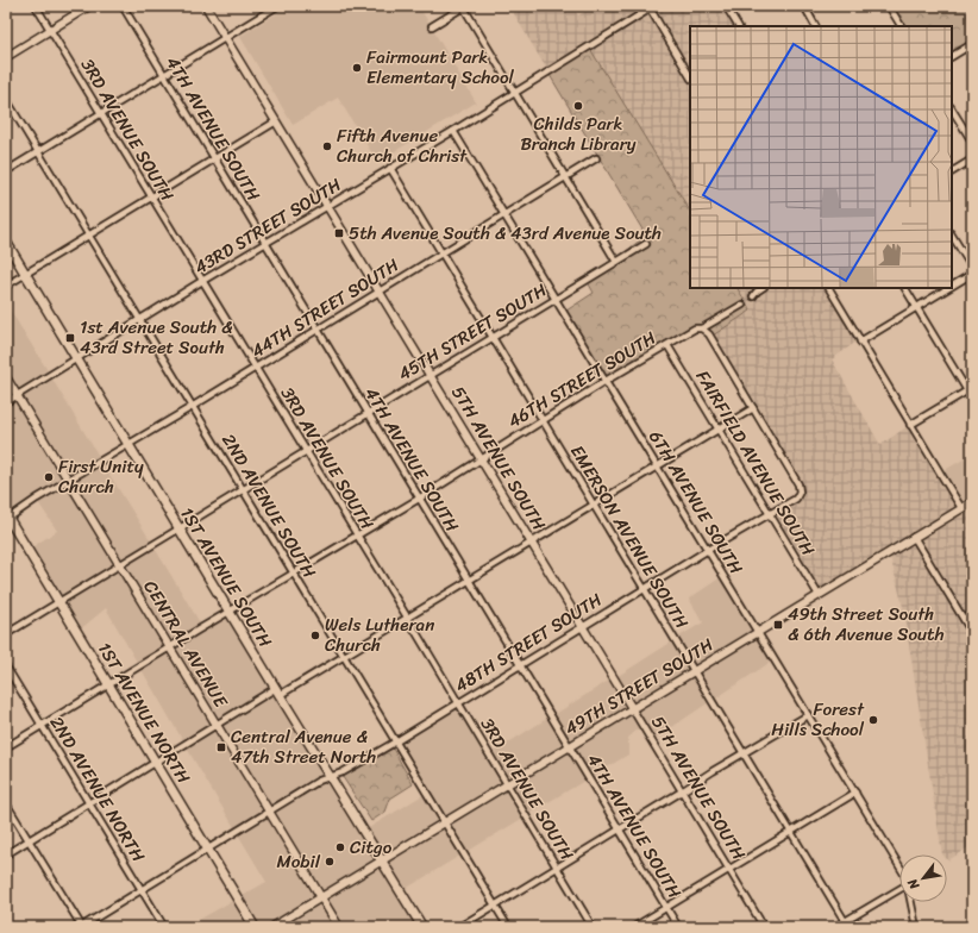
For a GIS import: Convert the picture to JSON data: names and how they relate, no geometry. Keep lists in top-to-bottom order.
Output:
{
  "streets": {
    "main road": [
      "5TH AVENUE SOUTH",
      "1ST AVENUE SOUTH",
      "CENTRAL AVENUE",
      "49TH STREET SOUTH",
      "1ST AVENUE NORTH"
    ],
    "street": [
      "4TH AVENUE SOUTH",
      "3RD AVENUE SOUTH",
      "43RD STREET SOUTH",
      "44TH STREET SOUTH",
      "45TH STREET SOUTH",
      "46TH STREET SOUTH",
      "FAIRFIELD AVENUE SOUTH",
      "6TH AVENUE SOUTH",
      "2ND AVENUE SOUTH",
      "EMERSON AVENUE SOUTH",
      "48TH STREET SOUTH",
      "2ND AVENUE NORTH"
    ]
  },
  "crossings": [
    ["4TH AVENUE SOUTH", "43RD STREET SOUTH"],
    ["4TH AVENUE SOUTH", "44TH STREET SOUTH"],
    ["4TH AVENUE SOUTH", "45TH STREET SOUTH"],
    ["4TH AVENUE SOUTH", "46TH STREET SOUTH"],
    ["4TH AVENUE SOUTH", "48TH STREET SOUTH"],
    ["4TH AVENUE SOUTH", "49TH STREET SOUTH"],
    ["3RD AVENUE SOUTH", "43RD STREET SOUTH"],
    ["3RD AVENUE SOUTH", "44TH STREET SOUTH"],
    ["3RD AVENUE SOUTH", "45TH STREET SOUTH"],
    ["3RD AVENUE SOUTH", "46TH STREET SOUTH"],
    ["3RD AVENUE SOUTH", "48TH STREET SOUTH"],
    ["3RD AVENUE SOUTH", "49TH STREET SOUTH"],
    ["43RD STREET SOUTH", "5TH AVENUE SOUTH"],
    ["43RD STREET SOUTH", "6TH AVENUE SOUTH"],
    ["43RD STREET SOUTH", "2ND AVENUE SOUTH"],
    ["43RD STREET SOUTH", "EMERSON AVENUE SOUTH"],
    ["43RD STREET SOUTH", "1ST AVENUE SOUTH"],
    ["43RD STREET SOUTH", "CENTRAL AVENUE"],
    ["44TH STREET SOUTH", "5TH AVENUE SOUTH"],
    ["44TH STREET SOUTH", "6TH AVENUE SOUTH"],
    ["44TH STREET SOUTH", "2ND AVENUE SOUTH"],
    ["44TH STREET SOUTH", "EMERSON AVENUE SOUTH"],
    ["44TH STREET SOUTH", "1ST AVENUE SOUTH"],
    ["44TH STREET SOUTH", "CENTRAL AVENUE"],
    ["44TH STREET SOUTH", "1ST AVENUE NORTH"],
    ["45TH STREET SOUTH", "5TH AVENUE SOUTH"],
    ["45TH STREET SOUTH", "6TH AVENUE SOUTH"],
    ["45TH STREET SOUTH", "2ND AVENUE SOUTH"],
    ["45TH STREET SOUTH", "EMERSON AVENUE SOUTH"],
    ["45TH STREET SOUTH", "1ST AVENUE SOUTH"],
    ["45TH STREET SOUTH", "CENTRAL AVENUE"],
    ["45TH STREET SOUTH", "1ST AVENUE NORTH"],
    ["46TH STREET SOUTH", "5TH AVENUE SOUTH"],
    ["46TH STREET SOUTH", "FAIRFIELD AVENUE SOUTH"],
    ["46TH STREET SOUTH", "6TH AVENUE SOUTH"],
    ["46TH STREET SOUTH", "2ND AVENUE SOUTH"],
    ["46TH STREET SOUTH", "EMERSON AVENUE SOUTH"],
    ["46TH STREET SOUTH", "1ST AVENUE SOUTH"],
    ["46TH STREET SOUTH", "CENTRAL AVENUE"],
    ["46TH STREET SOUTH", "1ST AVENUE NORTH"],
    ["46TH STREET SOUTH", "2ND AVENUE NORTH"],
    ["5TH AVENUE SOUTH", "48TH STREET SOUTH"],
    ["5TH AVENUE SOUTH", "49TH STREET SOUTH"],
    ["FAIRFIELD AVENUE SOUTH", "48TH STREET SOUTH"],
    ["FAIRFIELD AVENUE SOUTH", "49TH STREET SOUTH"],
    ["6TH AVENUE SOUTH", "48TH STREET SOUTH"],
    ["6TH AVENUE SOUTH", "49TH STREET SOUTH"],
    ["2ND AVENUE SOUTH", "48TH STREET SOUTH"],
    ["2ND AVENUE SOUTH", "49TH STREET SOUTH"],
    ["EMERSON AVENUE SOUTH", "48TH STREET SOUTH"],
    ["EMERSON AVENUE SOUTH", "49TH STREET SOUTH"],
    ["1ST AVENUE SOUTH", "48TH STREET SOUTH"],
    ["1ST AVENUE SOUTH", "49TH STREET SOUTH"],
    ["48TH STREET SOUTH", "CENTRAL AVENUE"],
    ["48TH STREET SOUTH", "1ST AVENUE NORTH"],
    ["48TH STREET SOUTH", "2ND AVENUE NORTH"],
    ["CENTRAL AVENUE", "49TH STREET SOUTH"]
  ],
  "places": {
    "other": [
      "Fairmount Park Elementary School",
      "Childs Park Branch Library",
      "Fifth Avenue Church of Christ",
      "First Unity Church",
      "Wels Lutheran Church",
      "Forest Hills School",
      "Citgo",
      "Mobil"
    ],
    "transit": [
      "5th Avenue South & 43rd Avenue South",
      "1st Avenue South & 43rd Street South",
      "49th Street South & 6th Avenue South",
      "Central Avenue & 47th Street North"
    ]
  },
  "north": "bottom left"
}
